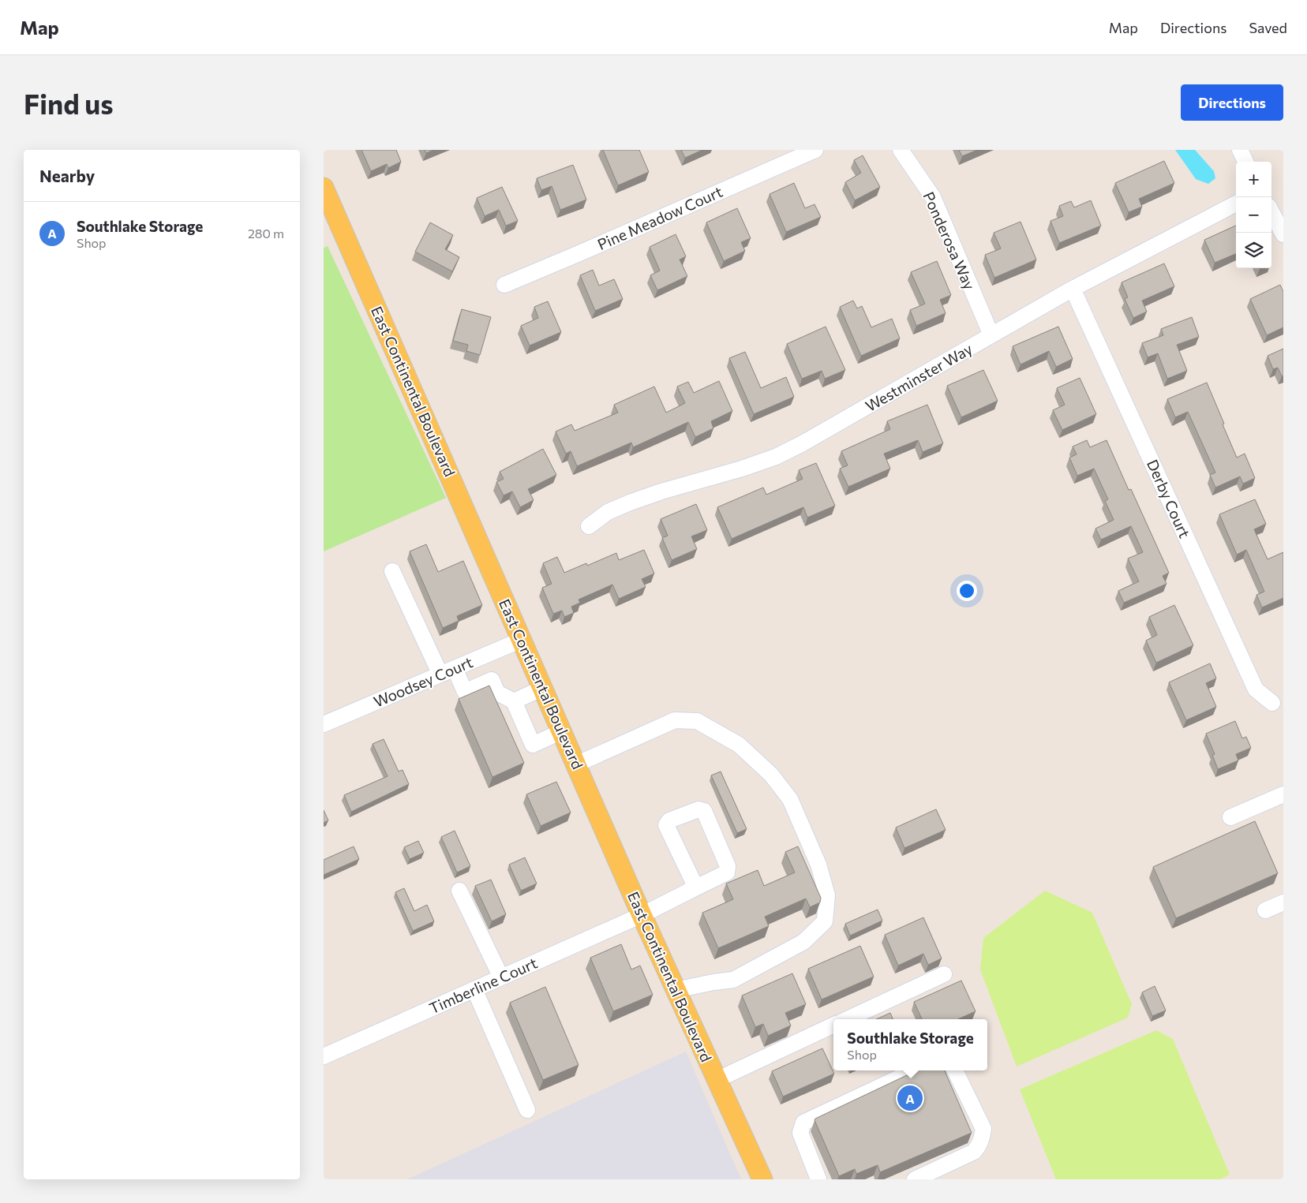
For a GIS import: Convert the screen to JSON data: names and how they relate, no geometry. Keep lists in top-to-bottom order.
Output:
{
  "streets": {
    "main road": ["East Continental Boulevard"],
    "street": [
      "Pine Meadow Court",
      "Ponderosa Way",
      "Westminster Way",
      "Derby Court",
      "Woodsey Court",
      "Timberline Court"
    ]
  },
  "crossings": [
    ["Ponderosa Way", "Westminster Way"],
    ["Westminster Way", "Derby Court"],
    ["East Continental Boulevard", "Woodsey Court"],
    ["East Continental Boulevard", "Timberline Court"]
  ],
  "page": {
    "header": "Map",
    "nav": ["Map", "Directions", "Saved"],
    "buttons": "Directions",
    "title": "Find us",
    "heading": "Nearby",
    "map_buttons": ["+", "−"],
    "list": [
      {
        "mark": "A",
        "name": "Southlake Storage",
        "note": "Shop",
        "value": "280 m"
      }
    ],
    "popup": ["Southlake Storage", "Shop"],
    "pins": "A"
  }
}
